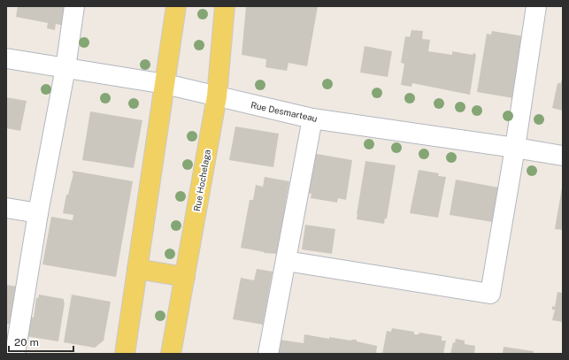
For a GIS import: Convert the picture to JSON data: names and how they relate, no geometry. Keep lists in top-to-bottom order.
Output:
{
  "streets": {
    "main road": ["Rue Hochelaga"],
    "street": ["Rue Desmarteau"]
  },
  "crossings": [
    ["Rue Desmarteau", "Rue Hochelaga"]
  ],
  "scale_bar": "20 m"
}
